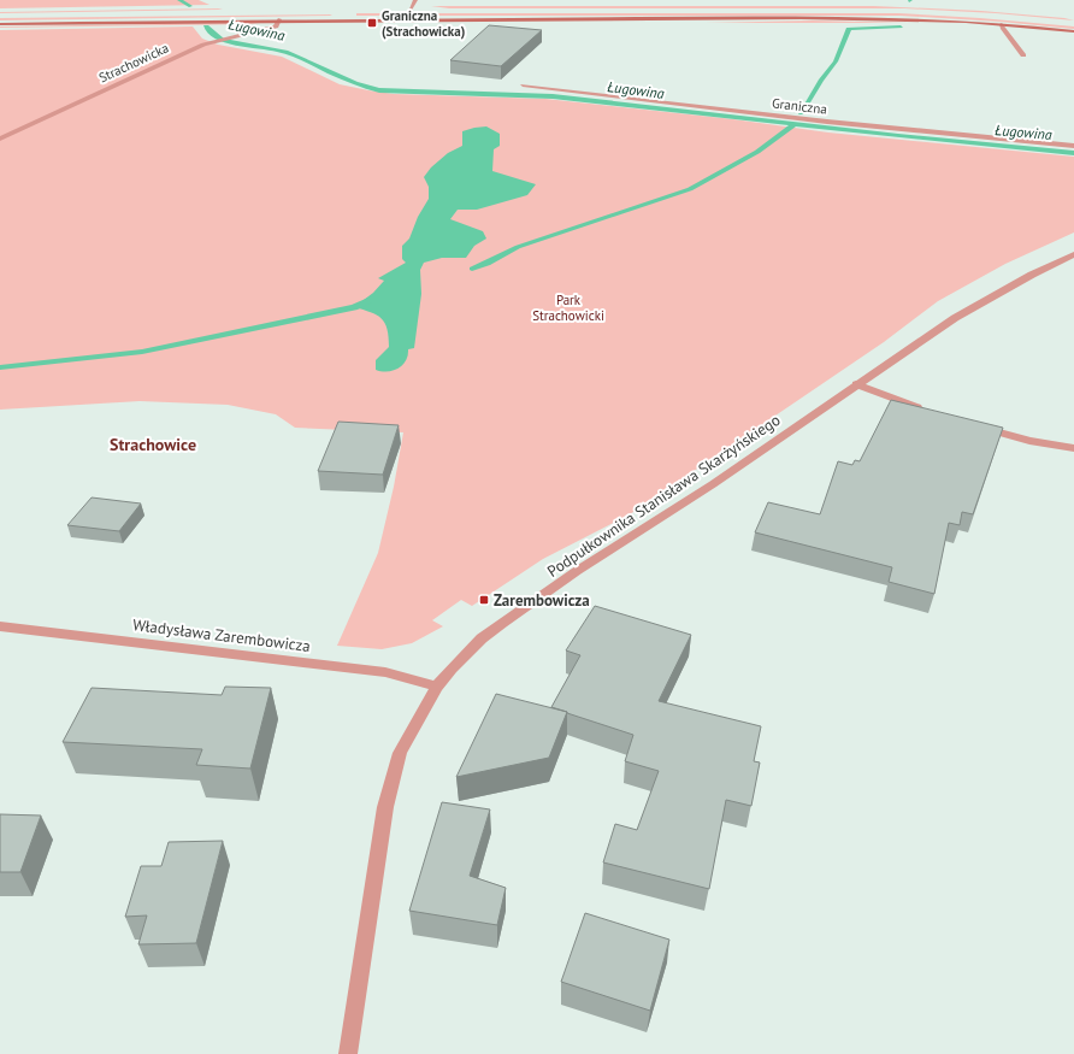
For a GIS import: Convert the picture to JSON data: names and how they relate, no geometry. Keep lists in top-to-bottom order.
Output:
{
  "streets": {
    "street": [
      "Strachowicka",
      "Graniczna",
      "Podpułkownika Stanisława Skarżyńskiego",
      "Władysława Zarembowicza"
    ]
  },
  "crossings": [
    ["Podpułkownika Stanisława Skarżyńskiego", "Władysława Zarembowicza"]
  ],
  "districts": ["Strachowice"],
  "water": ["Ługowina"],
  "parks": ["Park Strachowicki"],
  "places": {
    "transit": ["Graniczna (Strachowicka)", "Zarembowicza"]
  }
}
